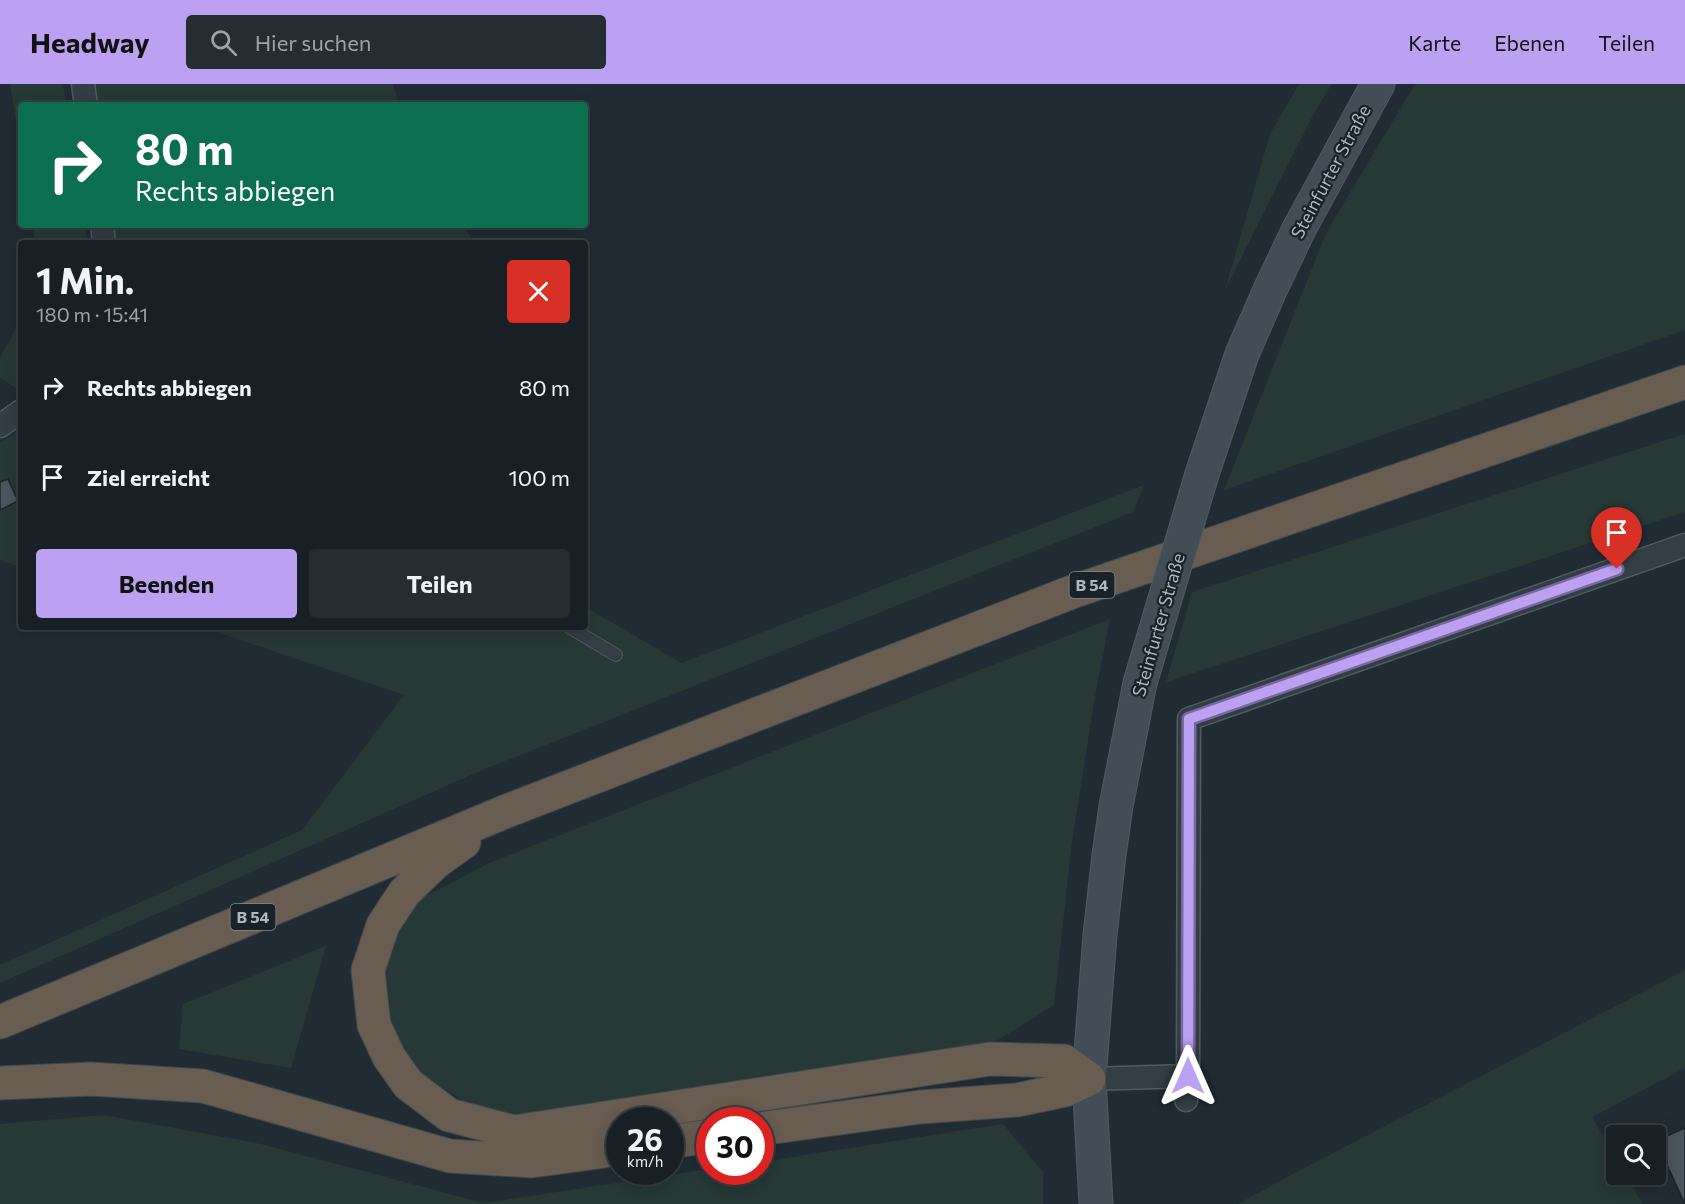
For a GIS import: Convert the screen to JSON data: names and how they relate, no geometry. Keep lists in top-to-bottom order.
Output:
{
  "streets": {
    "highway": ["B 54"],
    "main road": ["Steinfurter Straße"]
  },
  "page": {
    "header": "Headway",
    "search": "Hier suchen",
    "nav": ["Karte", "Ebenen", "Teilen"],
    "turn": ["80 m", "Rechts abbiegen"],
    "heading": ["1 Min.", "180 m · 15:41"],
    "list": [
      {
        "name": "Rechts abbiegen",
        "value": "80 m"
      },
      {
        "name": "Ziel erreicht",
        "value": "100 m"
      }
    ],
    "buttons": ["Beenden", "Teilen"],
    "speed": "26 km/h",
    "limit": "30"
  }
}
